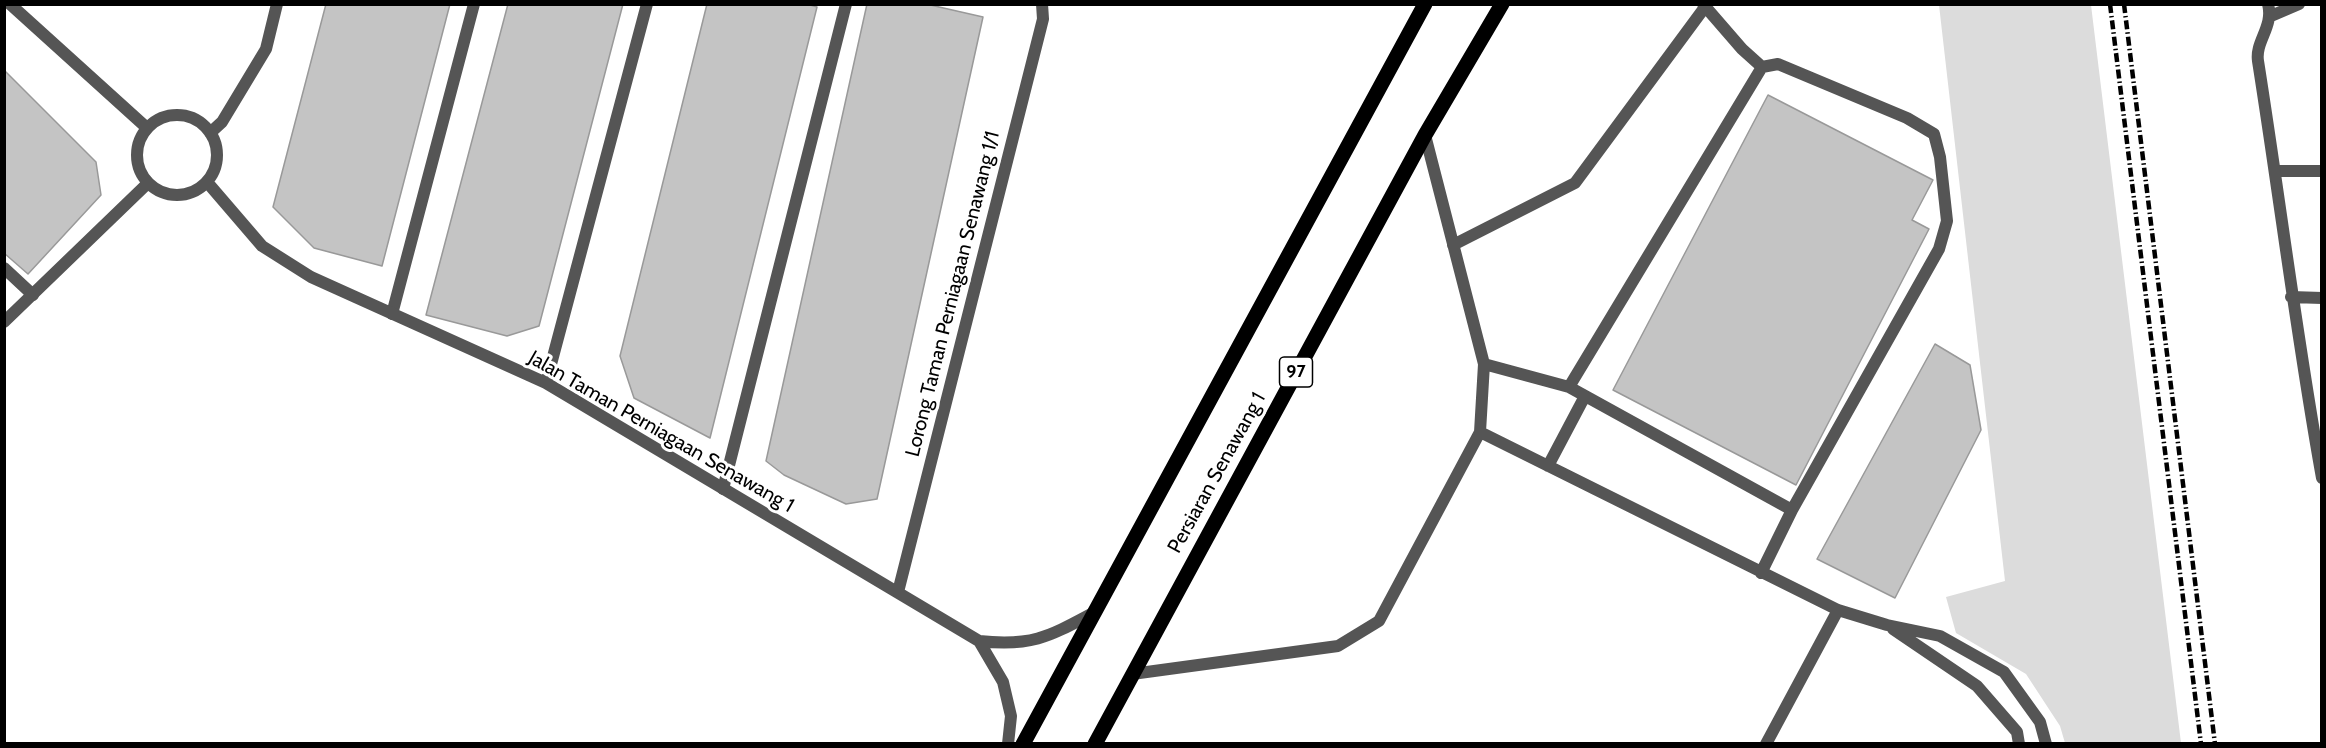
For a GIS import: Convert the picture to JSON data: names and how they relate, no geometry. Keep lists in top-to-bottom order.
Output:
{
  "streets": {
    "main road": ["97", "Persiaran Senawang 1"],
    "street": ["Lorong Taman Perniagaan Senawang 1/1", "Jalan Taman Perniagaan Senawang 1"]
  },
  "crossings": [
    ["Lorong Taman Perniagaan Senawang 1/1", "Jalan Taman Perniagaan Senawang 1"]
  ]
}
